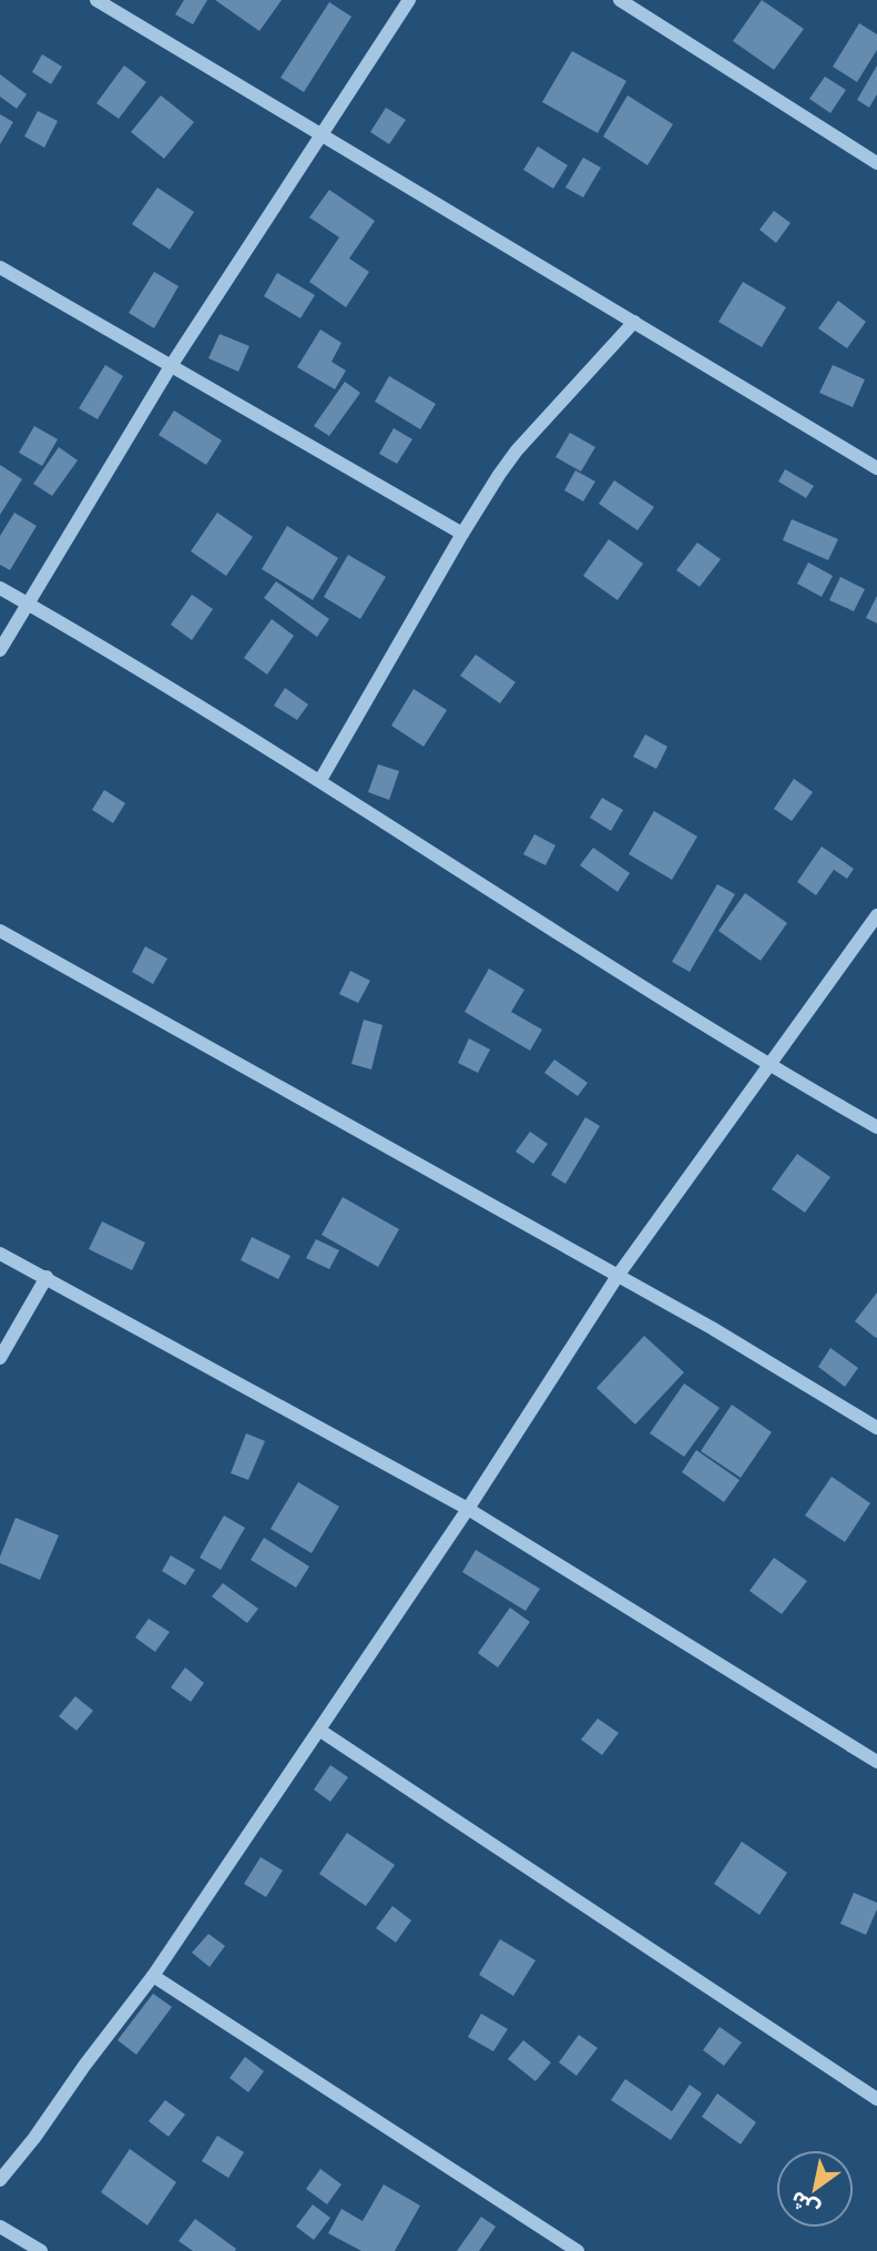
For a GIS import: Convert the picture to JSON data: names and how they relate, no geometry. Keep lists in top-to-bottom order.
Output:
{
  "north": "bottom left"
}
